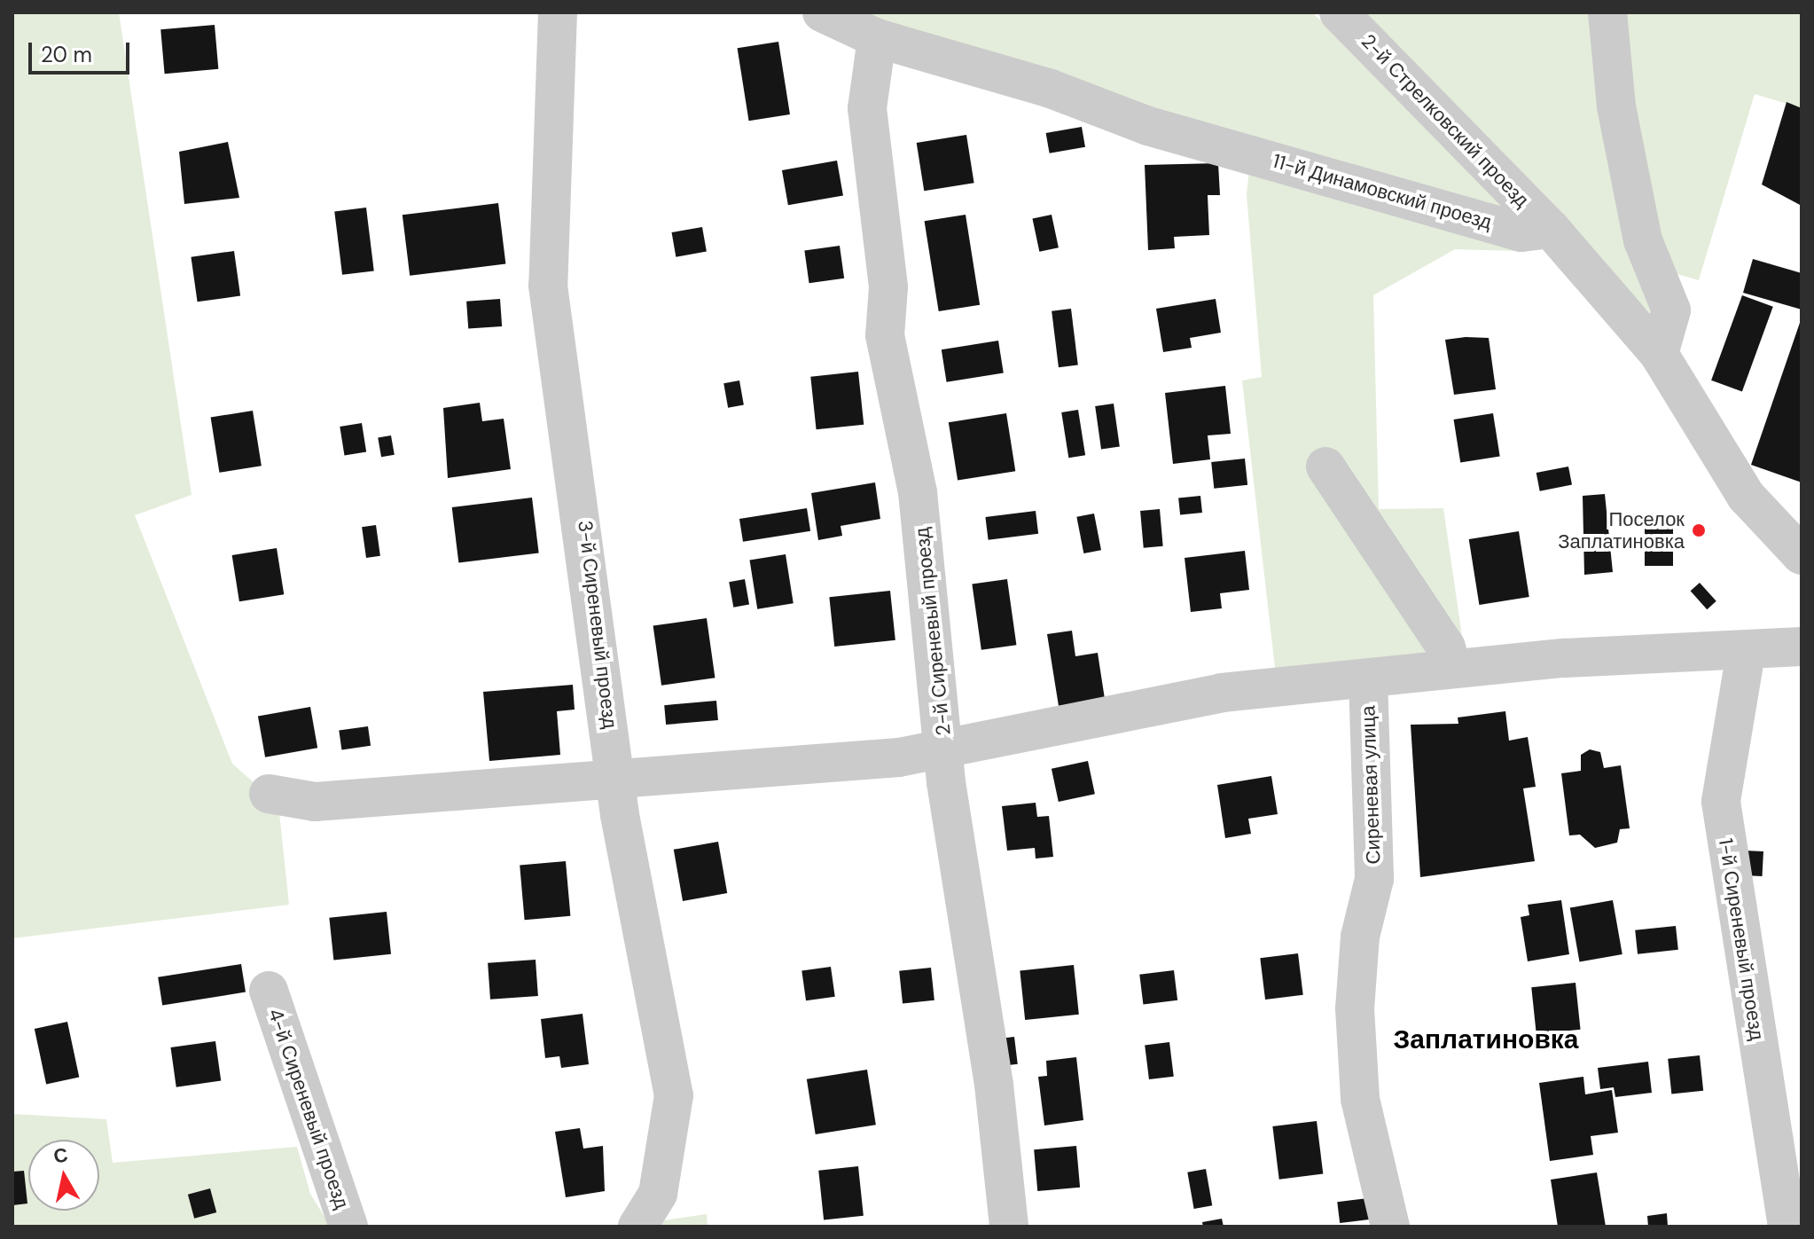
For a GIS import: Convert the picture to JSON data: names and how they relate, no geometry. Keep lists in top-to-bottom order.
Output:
{
  "streets": {
    "street": [
      "2-й Стрелковский проезд",
      "11-й Динамовский проезд",
      "3-й Сиреневый проезд",
      "2-й Сиреневый проезд",
      "Сиреневая улица",
      "1-й Сиреневый проезд",
      "4-й Сиреневый проезд"
    ]
  },
  "crossings": [
    ["2-й Стрелковский проезд", "11-й Динамовский проезд"],
    ["11-й Динамовский проезд", "2-й Сиреневый проезд"]
  ],
  "districts": ["Заплатиновка"],
  "places": ["Поселок Заплатиновка"],
  "scale_bar": "20 m",
  "north": "top"
}
